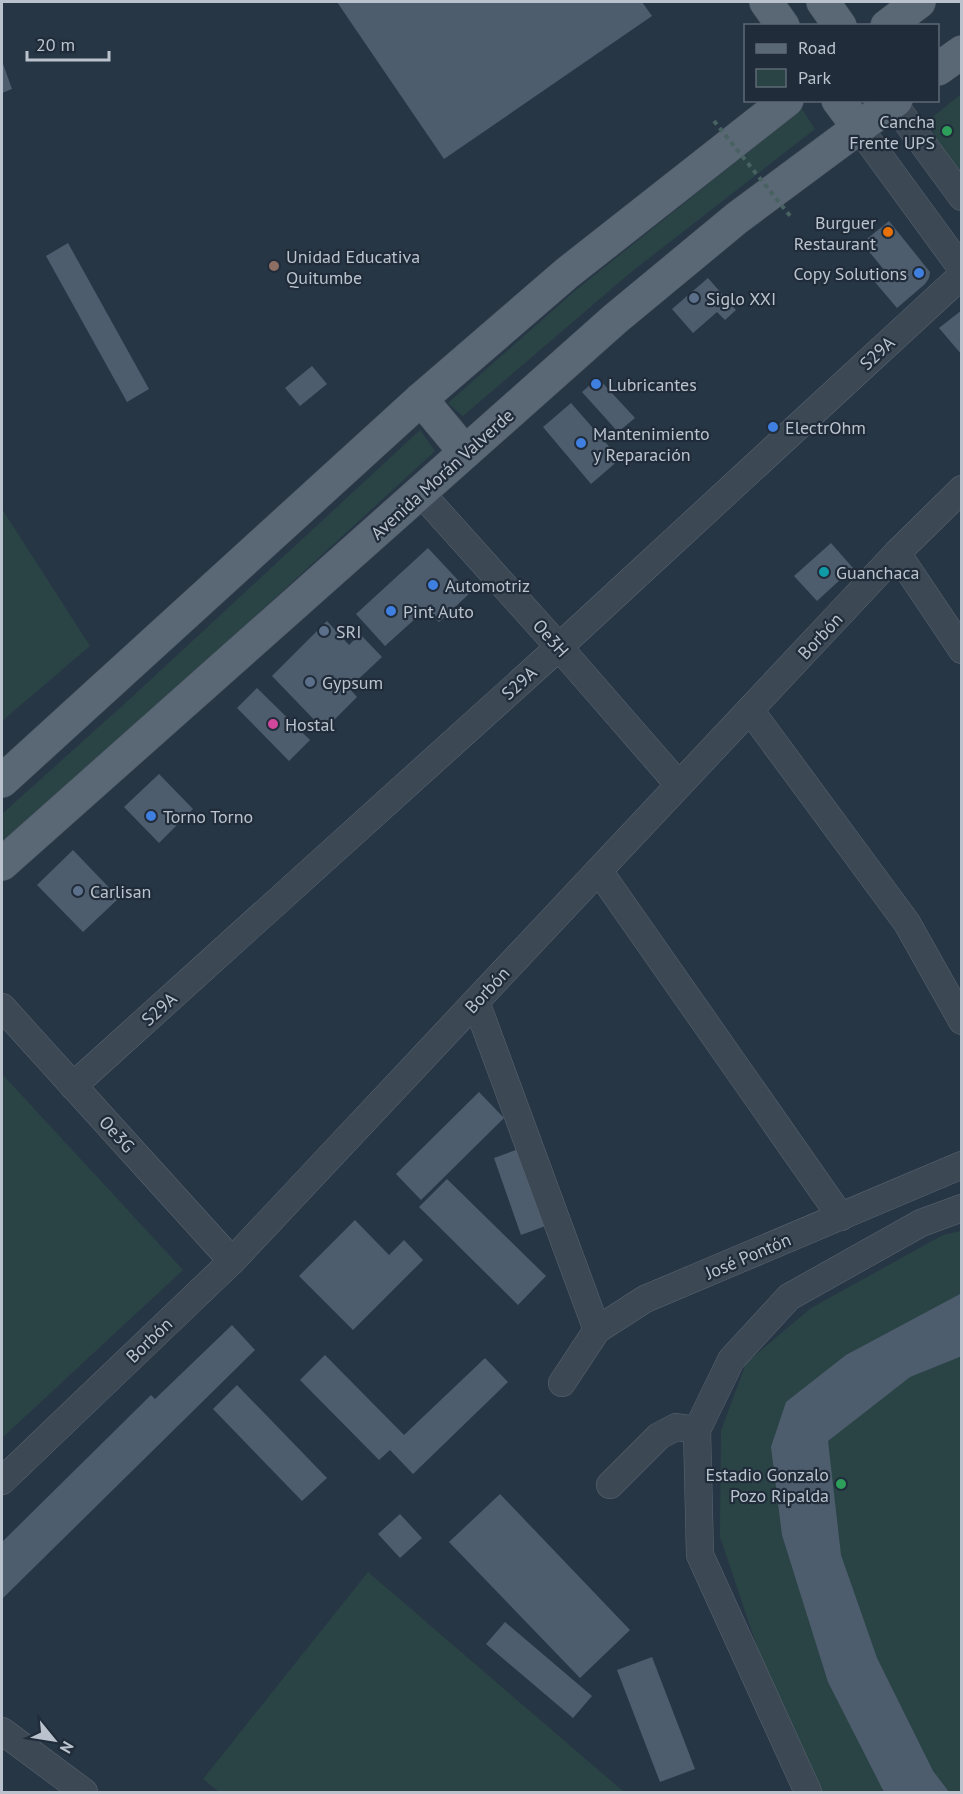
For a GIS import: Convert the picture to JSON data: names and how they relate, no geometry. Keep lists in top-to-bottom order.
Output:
{
  "streets": {
    "main road": ["Avenida Morán Valverde"],
    "street": [
      "S29A",
      "Borbón",
      "Oe3H",
      "Oe3G",
      "José Pontón"
    ]
  },
  "crossings": [
    ["S29A", "Oe3H"],
    ["S29A", "Oe3G"],
    ["Avenida Morán Valverde", "Oe3H"],
    ["Borbón", "Oe3H"],
    ["Borbón", "Oe3G"]
  ],
  "places": [
    "Cancha Frente UPS",
    "Burguer Restaurant",
    "Unidad Educativa Quitumbe",
    "Copy Solutions",
    "Siglo XXI",
    "Lubricantes",
    "ElectrOhm",
    "Mantenimiento y Reparación",
    "Guanchaca",
    "Automotriz",
    "Pint Auto",
    "SRI",
    "Gypsum",
    "Hostal",
    "Torno Torno",
    "Carlisan",
    "Estadio Gonzalo Pozo Ripalda"
  ],
  "legend": ["Road", "Park"],
  "scale_bar": "20 m",
  "north": "bottom right"
}
